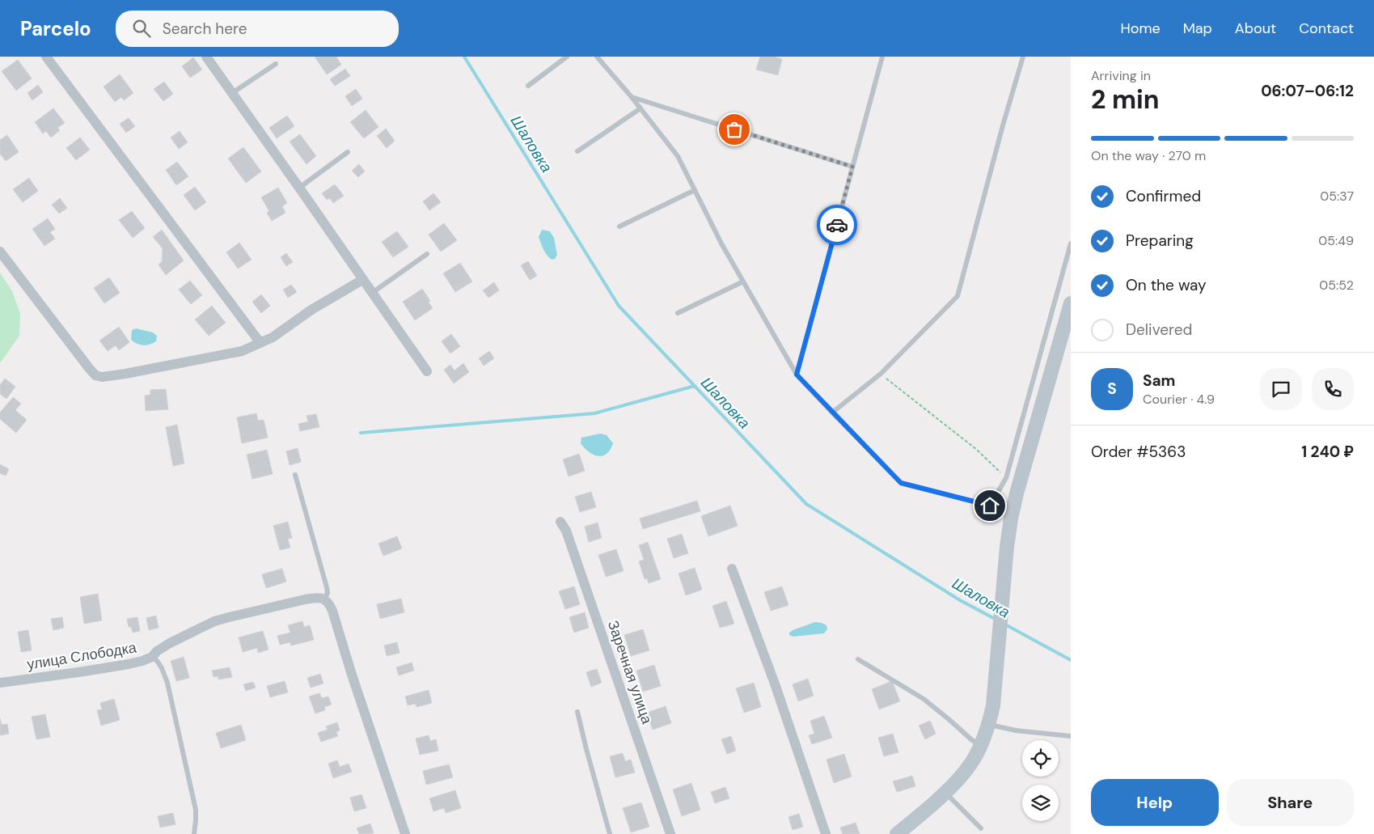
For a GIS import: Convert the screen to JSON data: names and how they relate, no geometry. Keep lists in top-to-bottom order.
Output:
{
  "streets": {
    "street": ["улица Слободка", "Заречная улица"]
  },
  "water": ["Шаловка"],
  "page": {
    "header": "Parcelo",
    "search": "Search here",
    "nav": [
      "Home",
      "Map",
      "About",
      "Contact"
    ],
    "heading": ["2 min", "Arriving in", "06:07–06:12"],
    "panel": [
      "Sam",
      "Courier · 4.9",
      "Order #5363",
      "1 240 ₽"
    ],
    "bar": "On the way · 270 m",
    "list": [
      ["Confirmed", "05:37"],
      ["Preparing", "05:49"],
      ["On the way", "05:52"],
      "Delivered"
    ],
    "round": "S",
    "buttons": ["Help", "Share"]
  }
}
